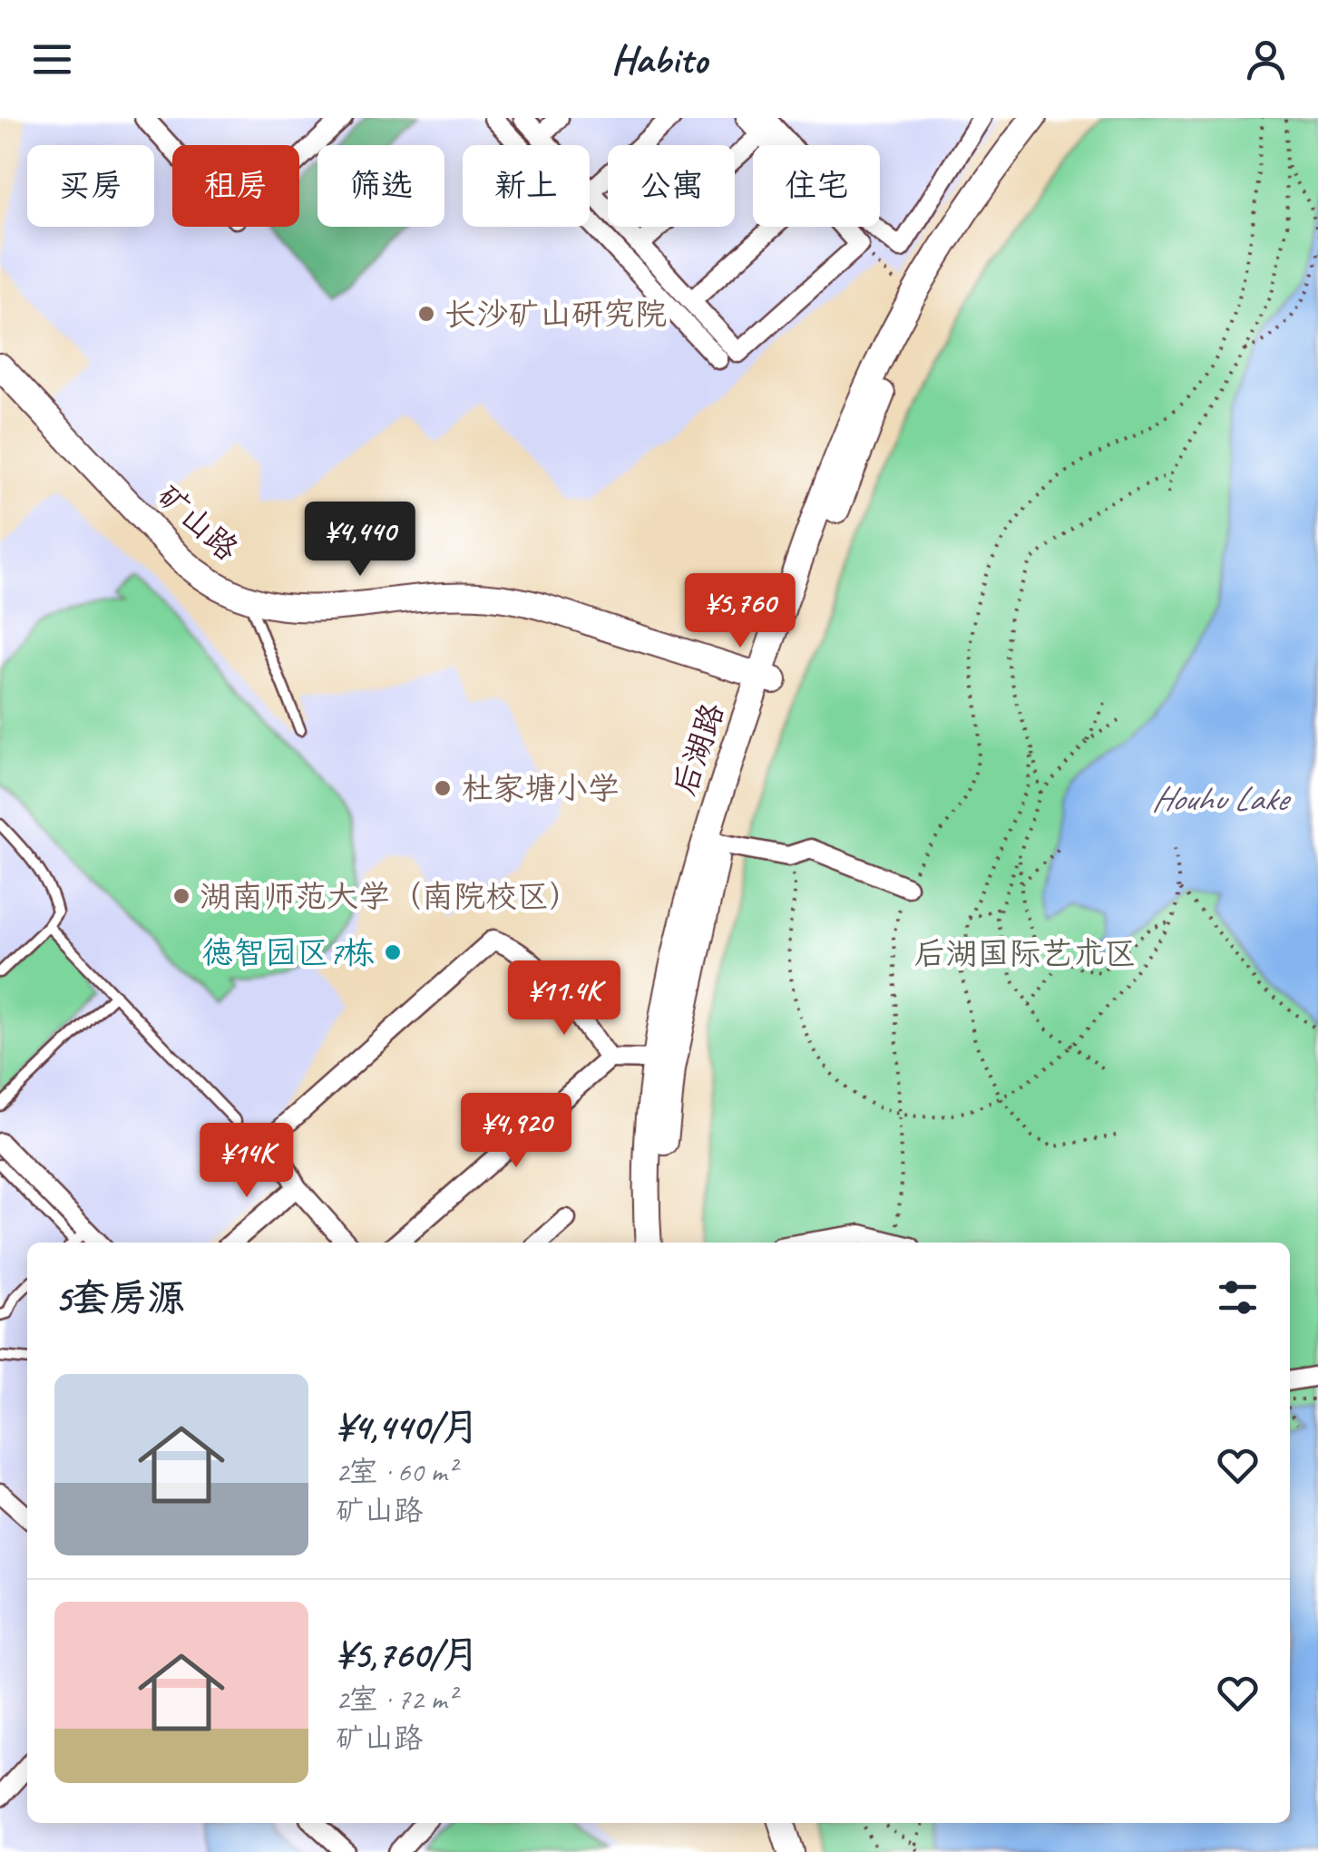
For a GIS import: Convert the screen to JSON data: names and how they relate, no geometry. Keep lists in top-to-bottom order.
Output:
{
  "streets": {
    "main road": ["矿山路", "后湖路"]
  },
  "crossings": [
    ["矿山路", "后湖路"]
  ],
  "water": ["Houhu Lake"],
  "parks": ["后湖国际艺术区"],
  "places": [
    "长沙矿山研究院",
    "杜家塘小学",
    "湖南师范大学（南院校区）",
    "徳智园区7栋"
  ],
  "page": {
    "header": "Habito",
    "chip": [
      "买房",
      "租房",
      "筛选",
      "新上",
      "公寓",
      "住宅"
    ],
    "price": [
      "¥4,440",
      "¥5,760",
      "¥11.4K",
      "¥4,920",
      "¥14K"
    ],
    "heading": "5套房源",
    "list": [
      {
        "name": "¥4,440/月",
        "note": "2室 · 60 m² · 矿山路"
      },
      {
        "name": "¥5,760/月",
        "note": "2室 · 72 m² · 矿山路"
      }
    ]
  }
}
